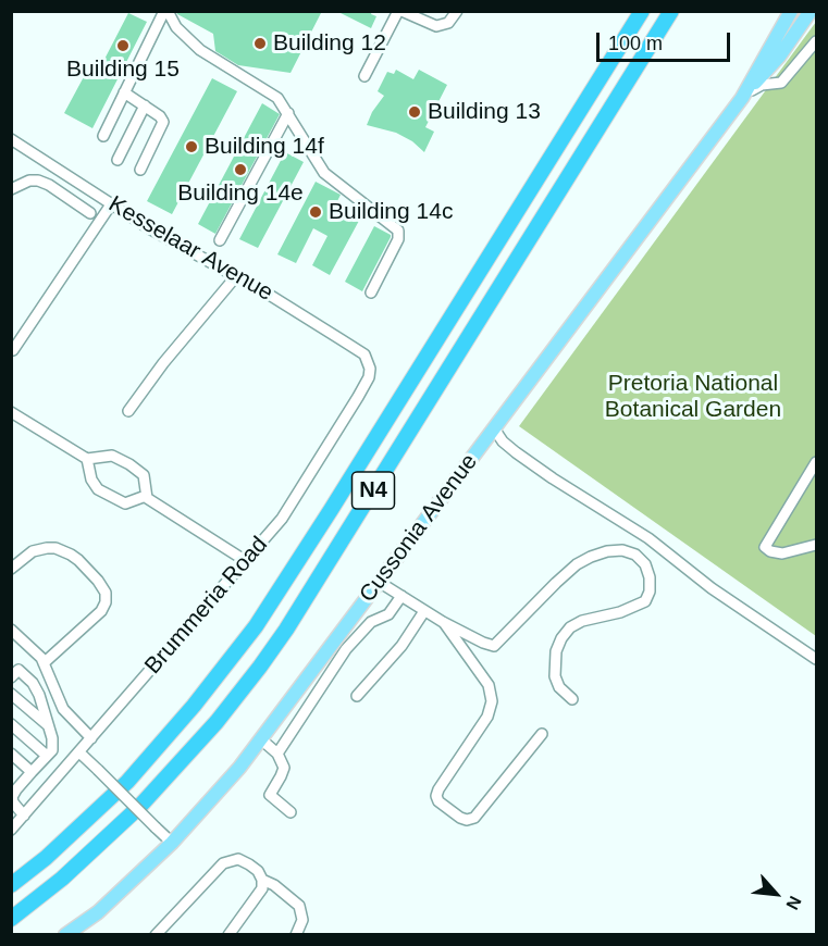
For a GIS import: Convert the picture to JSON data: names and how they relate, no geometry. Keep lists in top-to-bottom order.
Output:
{
  "streets": {
    "highway": ["N4"],
    "main road": ["Cussonia Avenue"],
    "street": ["Kesselaar Avenue", "Brummeria Road"]
  },
  "crossings": [
    ["Kesselaar Avenue", "Brummeria Road"]
  ],
  "parks": ["Pretoria National Botanical Garden"],
  "places": [
    "Building 12",
    "Building 15",
    "Building 13",
    "Building 14f",
    "Building 14e",
    "Building 14c"
  ],
  "scale_bar": "100 m",
  "north": "bottom right"
}
